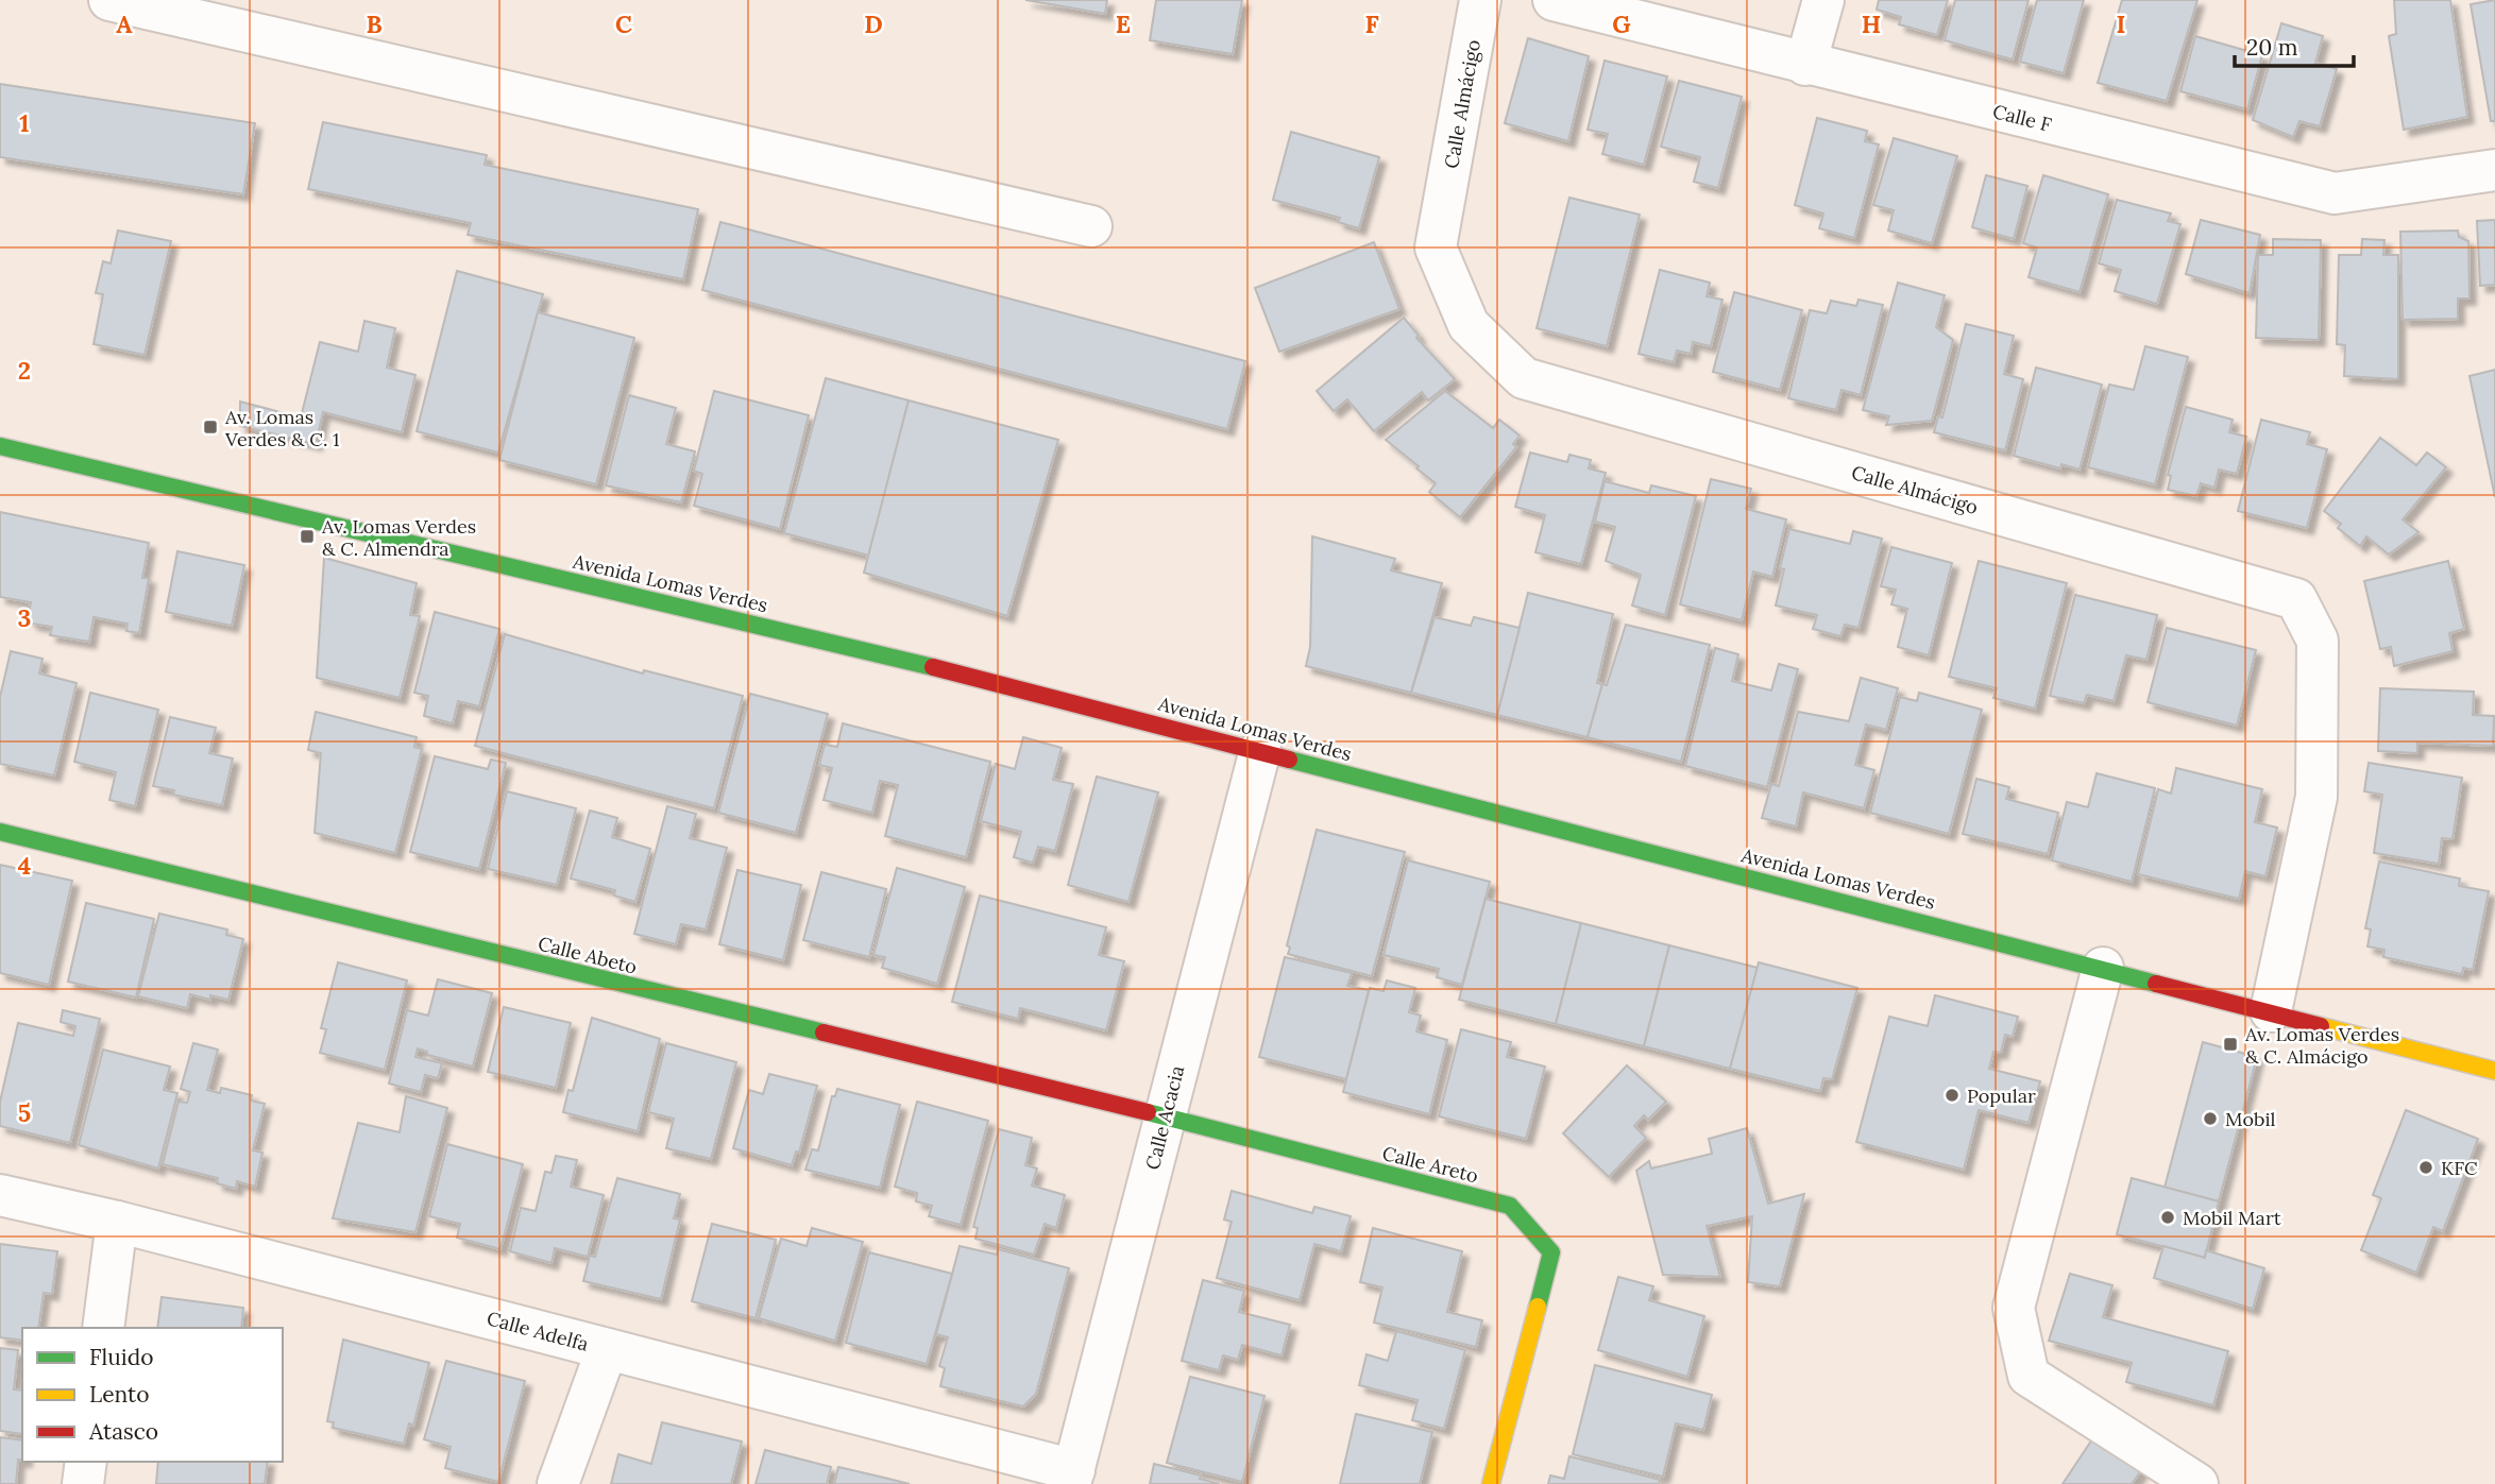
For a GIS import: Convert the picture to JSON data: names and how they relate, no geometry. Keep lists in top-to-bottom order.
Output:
{
  "streets": {
    "street": [
      "Calle Almácigo",
      "Calle F",
      "Avenida Lomas Verdes",
      "Calle Abeto",
      "Calle Acacia",
      "Calle Areto",
      "Calle Adelfa"
    ]
  },
  "crossings": [
    ["Calle Almácigo", "Avenida Lomas Verdes"],
    ["Avenida Lomas Verdes", "Calle Acacia"],
    ["Calle Abeto", "Calle Acacia"],
    ["Calle Abeto", "Calle Areto"],
    ["Calle Acacia", "Calle Areto"],
    ["Calle Acacia", "Calle Adelfa"]
  ],
  "places": {
    "transit": ["Av. Lomas Verdes & C. 1", "Av. Lomas Verdes & C. Almendra", "Av. Lomas Verdes & C. Almácigo"],
    "other": [
      "Popular",
      "Mobil",
      "KFC",
      "Mobil Mart"
    ]
  },
  "legend": ["Fluido", "Lento", "Atasco"],
  "scale_bar": "20 m",
  "grid": {
    "columns": [
      "A",
      "B",
      "C",
      "D",
      "E",
      "F",
      "G",
      "H",
      "I"
    ],
    "rows": [
      "1",
      "2",
      "3",
      "4",
      "5"
    ]
  }
}
